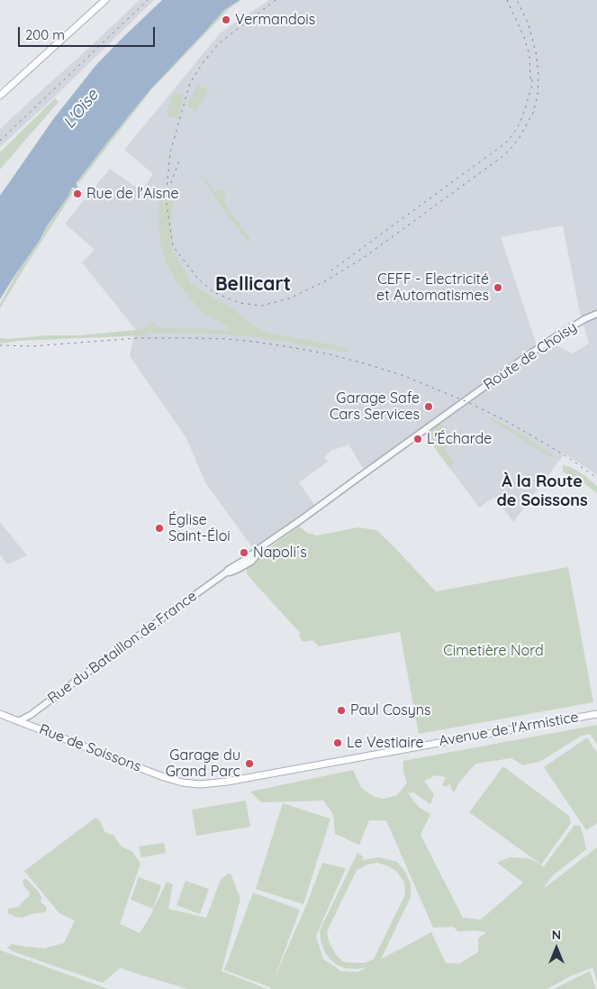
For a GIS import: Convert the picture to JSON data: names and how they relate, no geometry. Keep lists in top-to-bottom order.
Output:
{
  "streets": {
    "main road": ["Avenue de l'Armistice", "Rue de Soissons"],
    "street": ["Route de Choisy", "Rue du Bataillon de France"]
  },
  "crossings": [
    ["Route de Choisy", "Rue du Bataillon de France"],
    ["Rue du Bataillon de France", "Rue de Soissons"],
    ["Avenue de l'Armistice", "Rue de Soissons"]
  ],
  "districts": ["Bellicart", "À la Route de Soissons"],
  "water": ["L'Oise"],
  "parks": ["Cimetière Nord"],
  "places": [
    "Vermandois",
    "Rue de l'Aisne",
    "CEFF - Electricité et Automatismes",
    "Garage Safe Cars Services",
    "L'Écharde",
    "Église Saint-Éloi",
    "Napoli´s",
    "Paul Cosyns",
    "Le Vestiaire",
    "Garage du Grand Parc"
  ],
  "scale_bar": "200 m",
  "north": "top"
}
